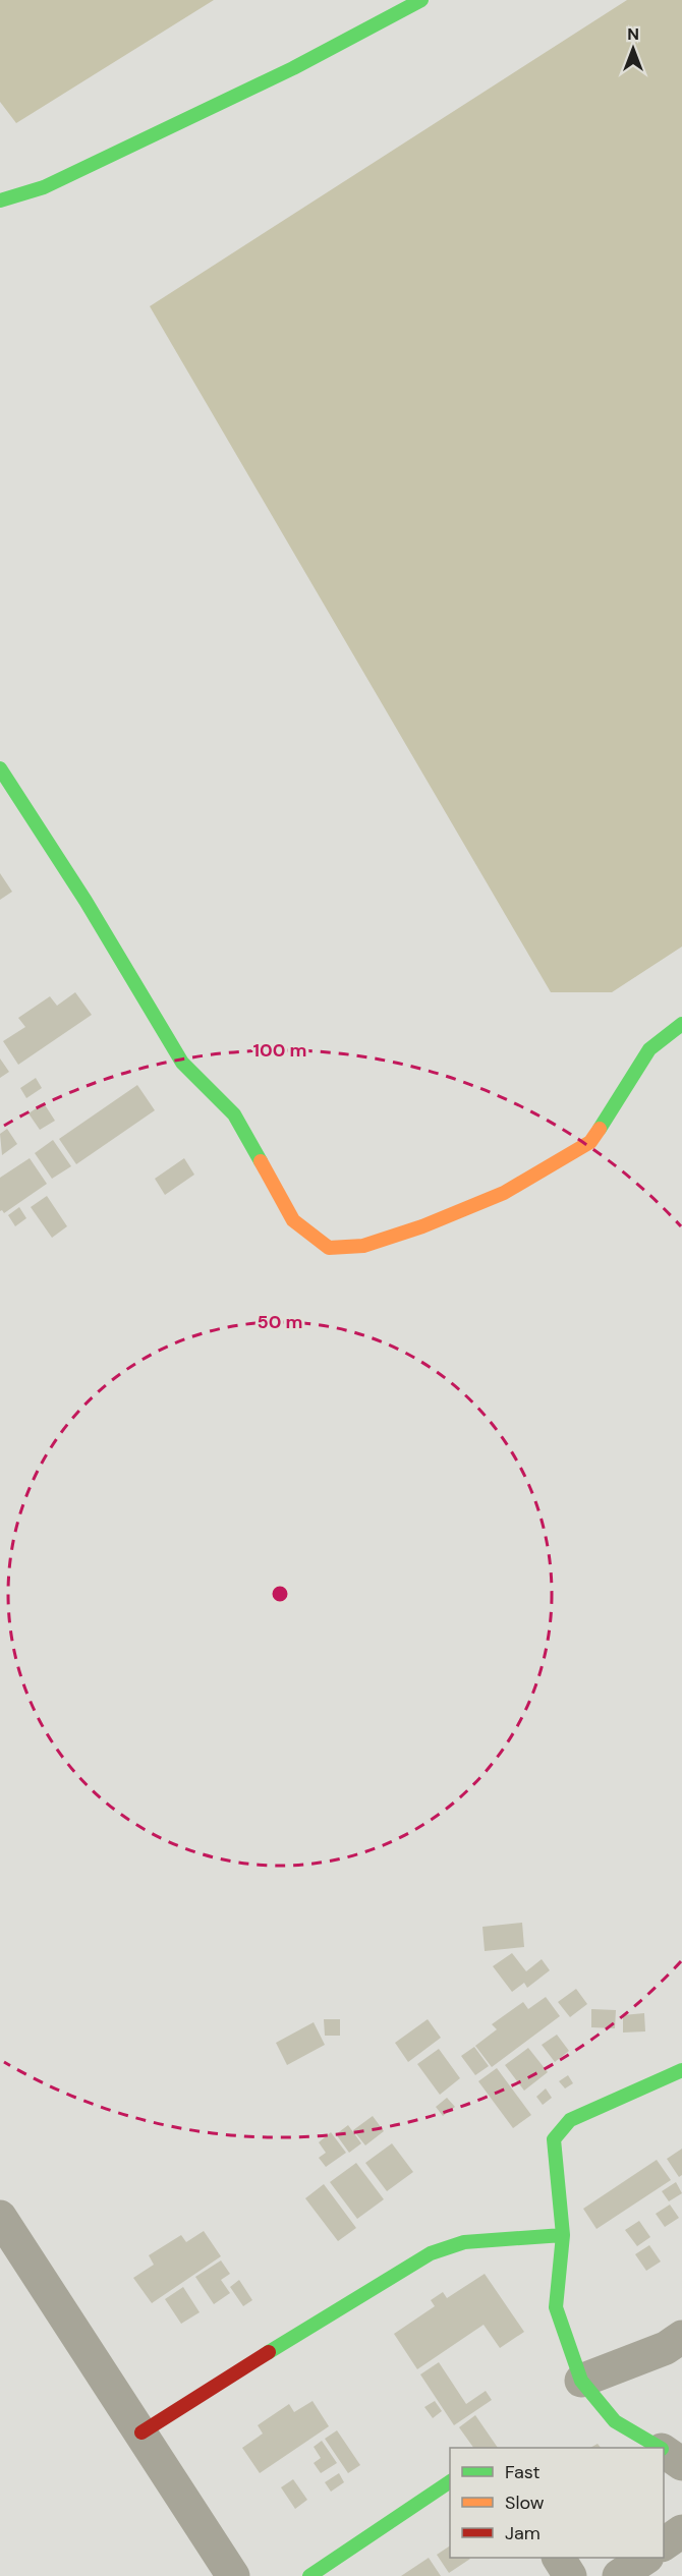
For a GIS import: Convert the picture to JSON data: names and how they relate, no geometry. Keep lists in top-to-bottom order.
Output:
{
  "legend": ["Fast", "Slow", "Jam"],
  "north": "top",
  "rings": ["100 m", "50 m"]
}
